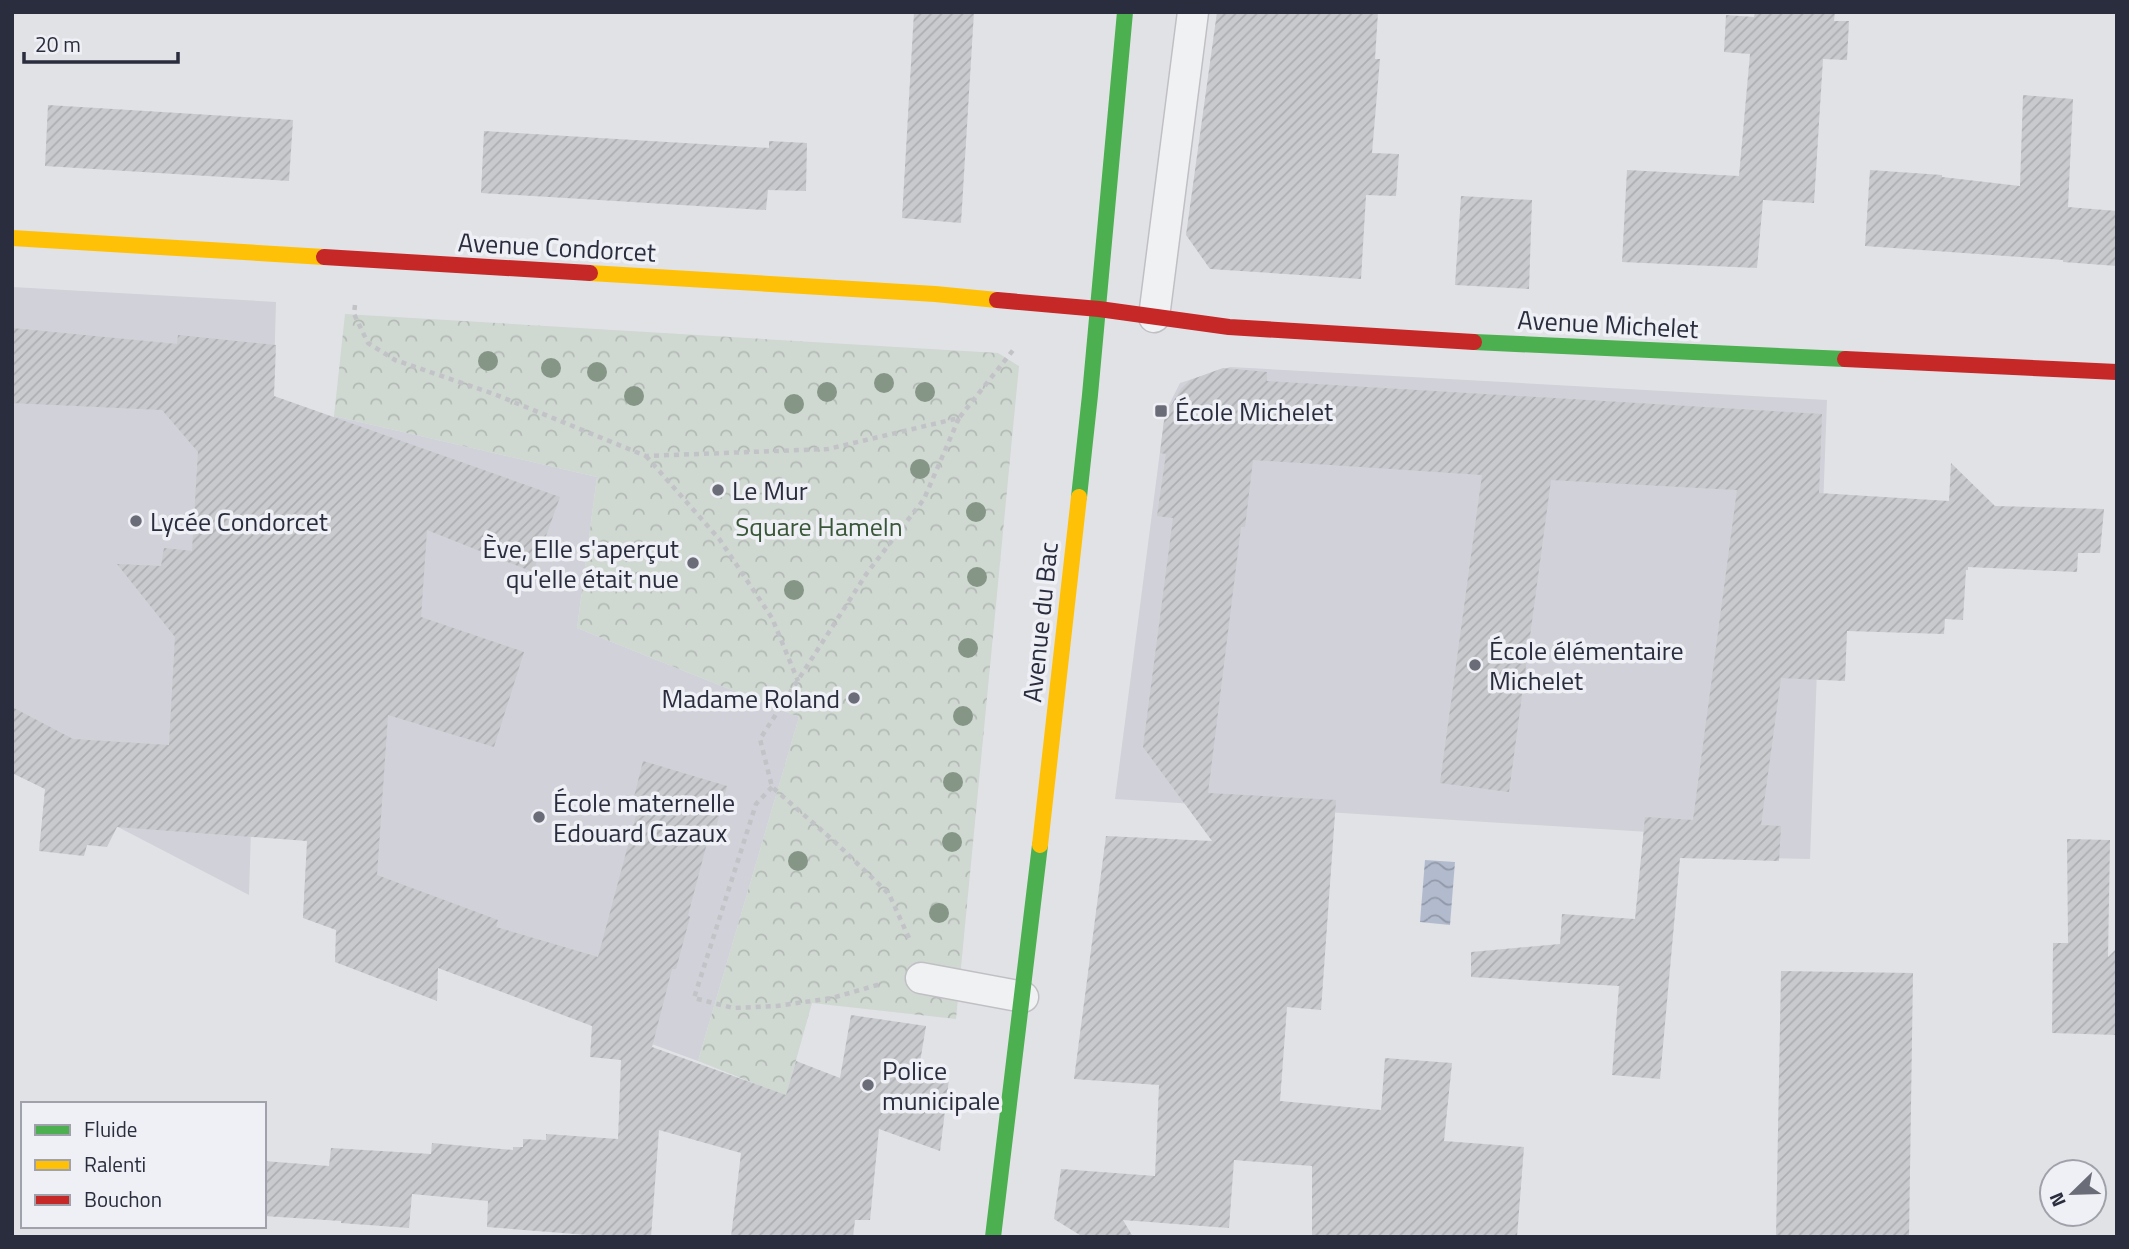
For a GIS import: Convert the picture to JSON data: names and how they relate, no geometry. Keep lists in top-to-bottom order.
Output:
{
  "streets": {
    "street": ["Avenue Condorcet", "Avenue Michelet", "Avenue du Bac"]
  },
  "crossings": [
    ["Avenue Condorcet", "Avenue Michelet"],
    ["Avenue Condorcet", "Avenue du Bac"],
    ["Avenue Michelet", "Avenue du Bac"]
  ],
  "parks": ["Square Hameln"],
  "places": {
    "transit": ["École Michelet"],
    "other": [
      "Le Mur",
      "Lycée Condorcet",
      "Ève, Elle s'aperçut qu'elle était nue",
      "École élémentaire Michelet",
      "Madame Roland",
      "École maternelle Edouard Cazaux",
      "Police municipale"
    ]
  },
  "legend": ["Fluide", "Ralenti", "Bouchon"],
  "scale_bar": "20 m",
  "north": "bottom left"
}
